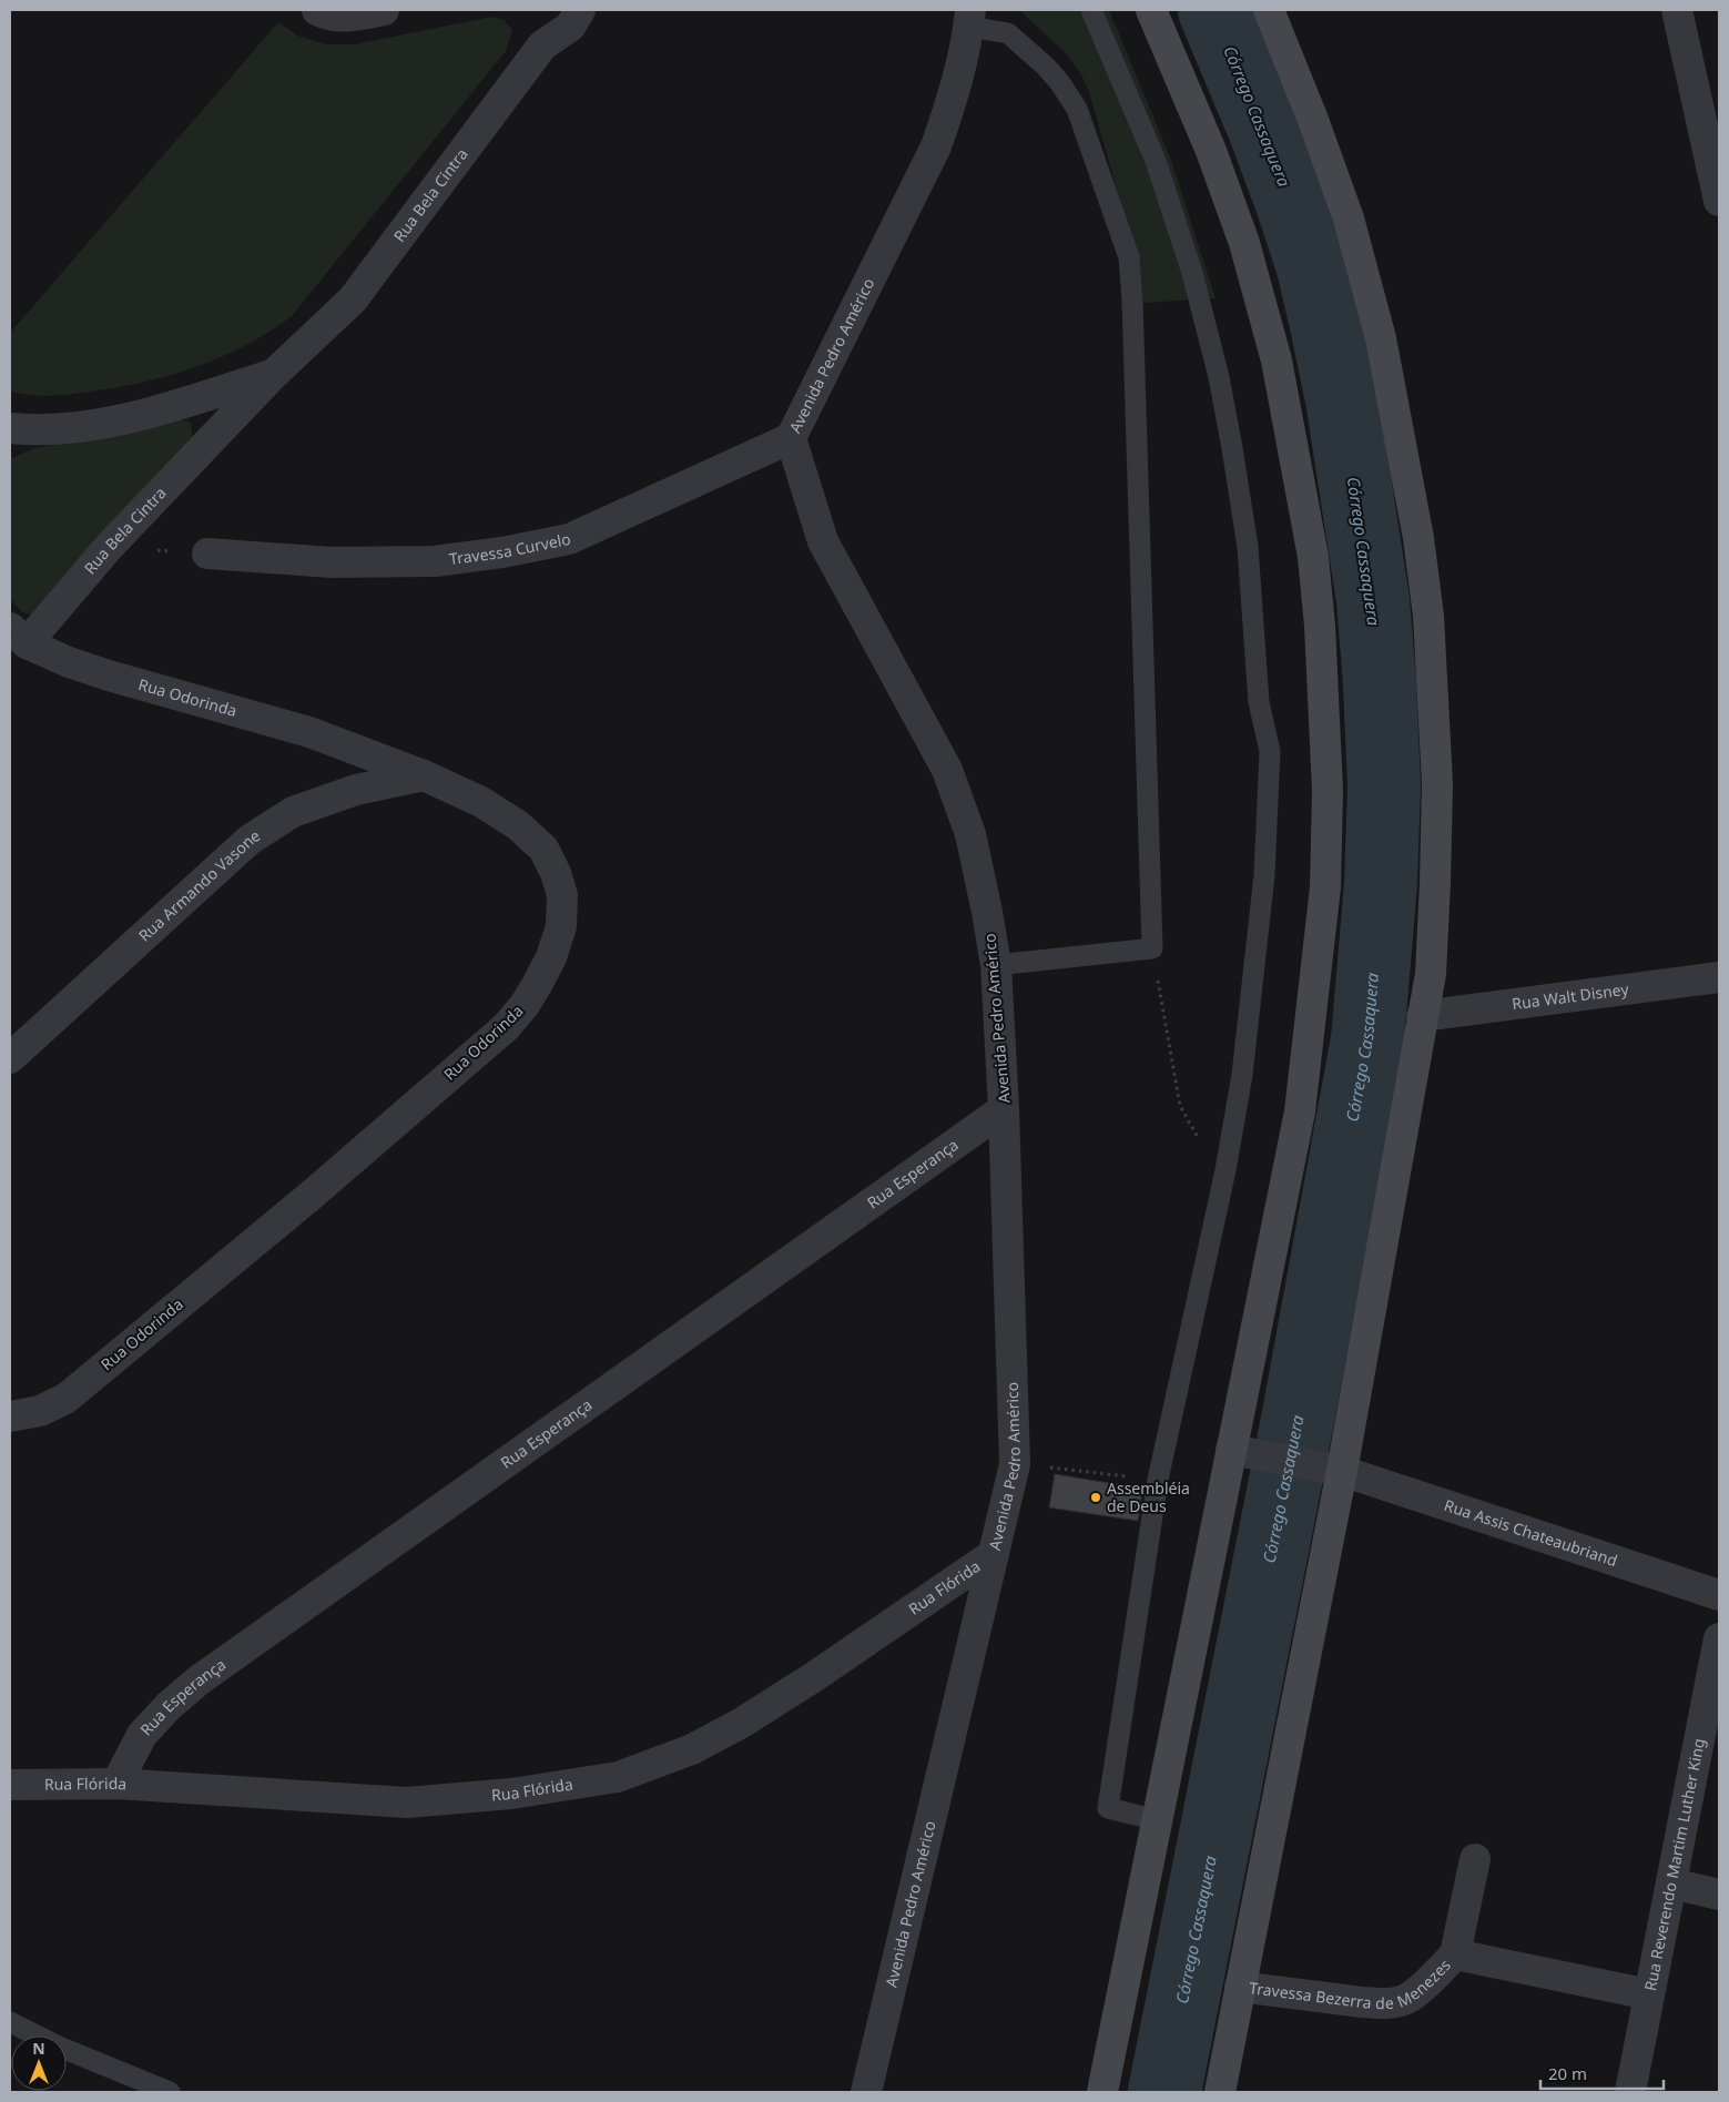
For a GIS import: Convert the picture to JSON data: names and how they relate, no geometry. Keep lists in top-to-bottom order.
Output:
{
  "streets": {
    "street": [
      "Rua Bela Cintra",
      "Avenida Pedro Américo",
      "Travessa Curvelo",
      "Rua Odorinda",
      "Rua Armando Vasone",
      "Rua Walt Disney",
      "Rua Esperança",
      "Rua Assis Chateaubriand",
      "Rua Flórida",
      "Rua Reverendo Martim Luther King",
      "Travessa Bezerra de Menezes"
    ]
  },
  "crossings": [
    ["Rua Bela Cintra", "Rua Odorinda"],
    ["Avenida Pedro Américo", "Travessa Curvelo"],
    ["Avenida Pedro Américo", "Rua Esperança"],
    ["Avenida Pedro Américo", "Rua Flórida"],
    ["Rua Odorinda", "Rua Armando Vasone"],
    ["Rua Esperança", "Rua Flórida"],
    ["Rua Reverendo Martim Luther King", "Travessa Bezerra de Menezes"]
  ],
  "water": ["Córrego Cassaquera"],
  "places": ["Assembléia de Deus"],
  "scale_bar": "20 m",
  "north": "top"
}
